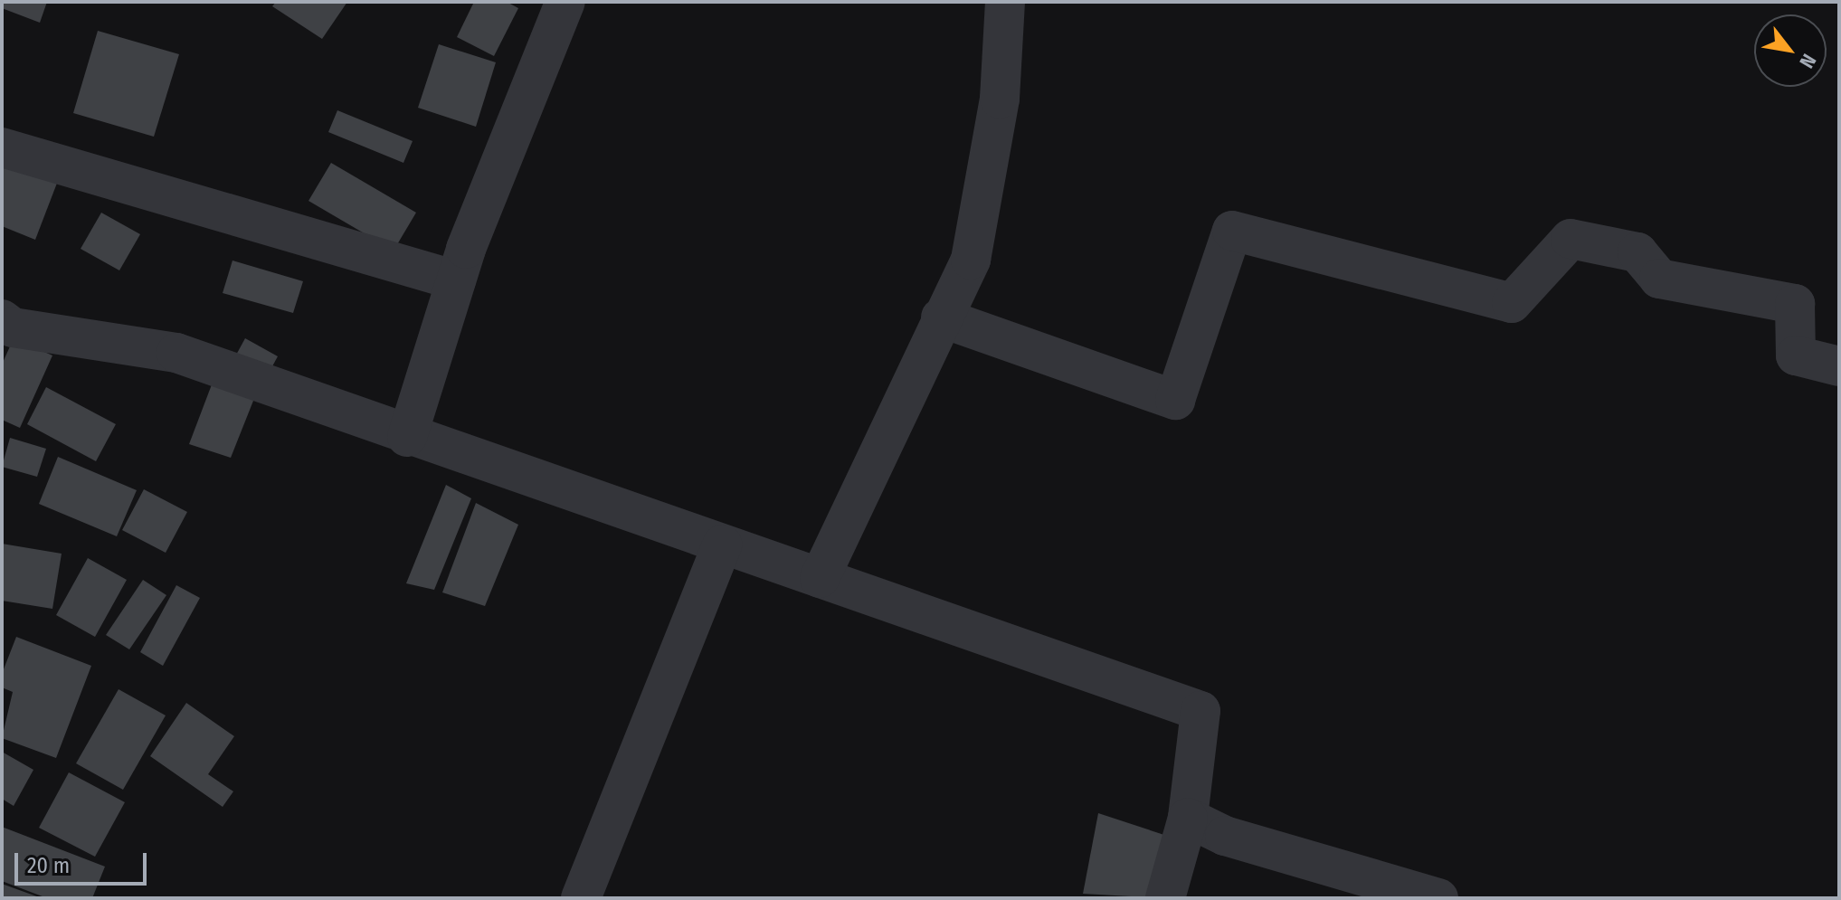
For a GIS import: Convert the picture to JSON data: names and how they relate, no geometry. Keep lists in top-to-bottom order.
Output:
{
  "scale_bar": "20 m",
  "north": "bottom right"
}
